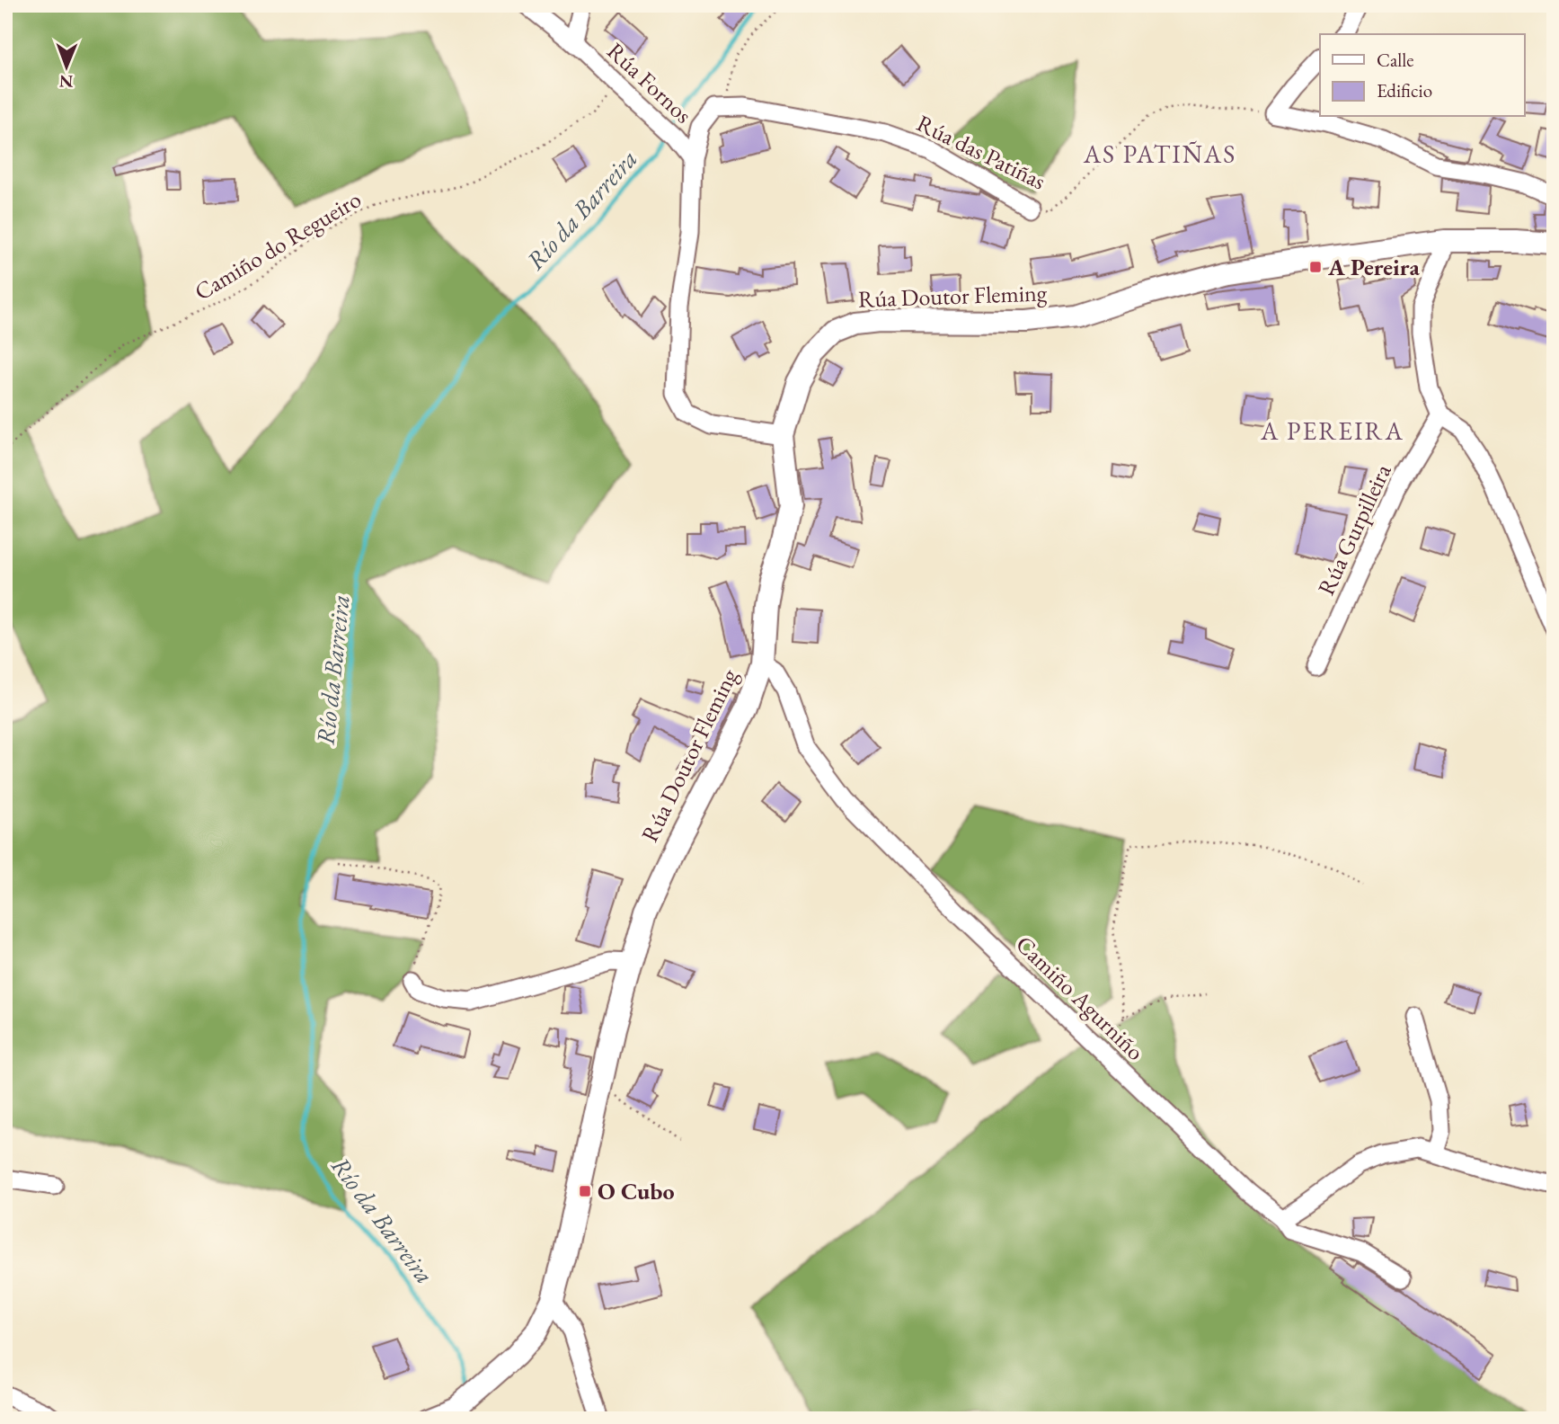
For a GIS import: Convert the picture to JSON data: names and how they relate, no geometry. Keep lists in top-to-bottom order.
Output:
{
  "streets": {
    "main road": ["Rúa Doutor Fleming"],
    "street": [
      "Rúa Fornos",
      "Rúa das Patiñas",
      "Rúa Gurpilleira",
      "Camiño Agurniño"
    ],
    "path": ["Camiño do Regueiro"]
  },
  "crossings": [
    ["Rúa Fornos", "Camiño do Regueiro"],
    ["Rúa Doutor Fleming", "Camiño Agurniño"]
  ],
  "districts": ["AS PATIÑAS", "A PEREIRA"],
  "water": ["Río da Barreira"],
  "places": {
    "transit": ["A Pereira", "O Cubo"]
  },
  "legend": ["Calle", "Edificio"],
  "north": "bottom"
}
